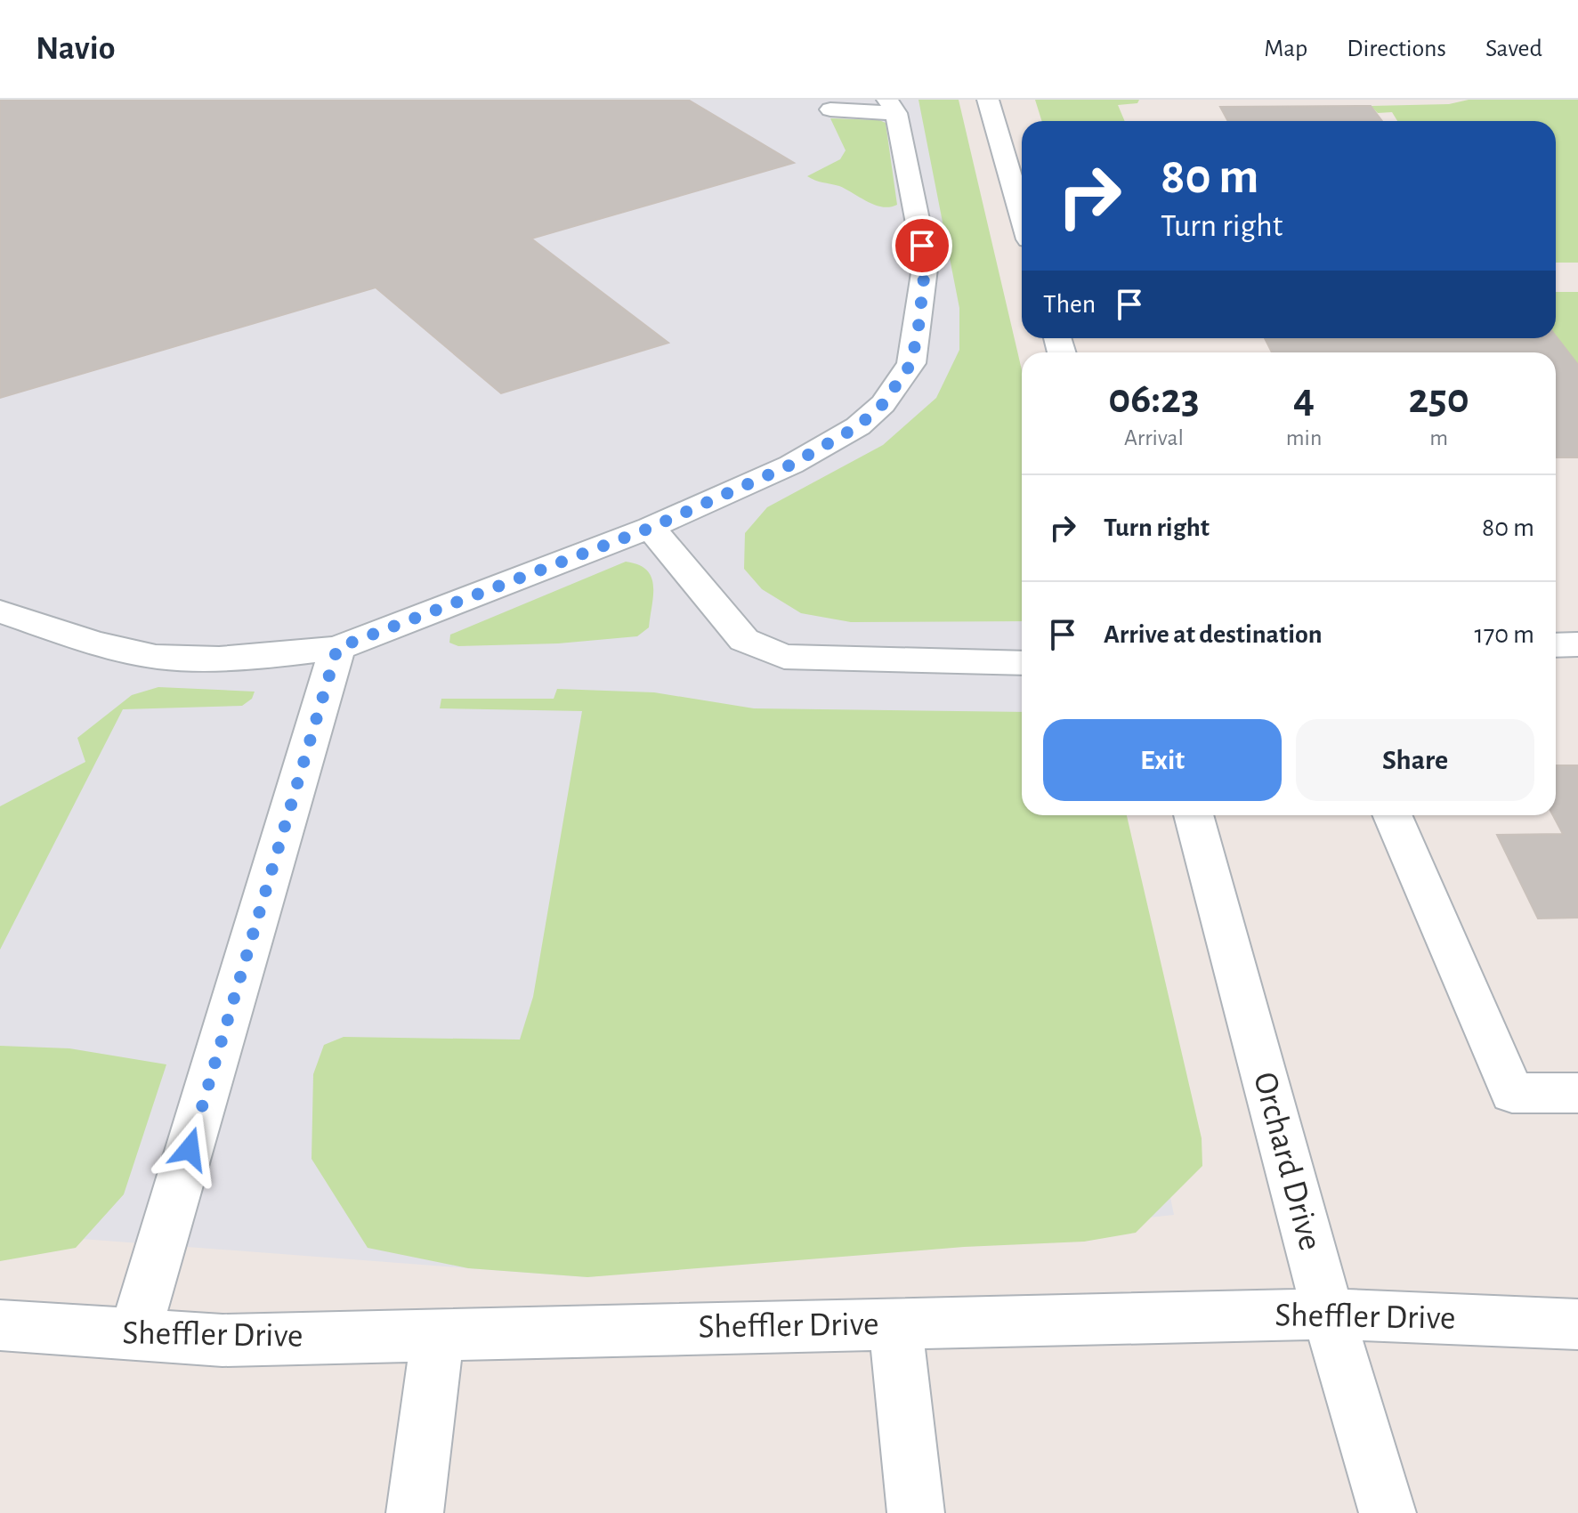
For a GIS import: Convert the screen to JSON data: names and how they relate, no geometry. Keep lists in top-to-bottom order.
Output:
{
  "streets": {
    "street": ["Orchard Drive", "Sheffler Drive"]
  },
  "crossings": [
    ["Orchard Drive", "Sheffler Drive"]
  ],
  "page": {
    "header": "Navio",
    "nav": ["Map", "Directions", "Saved"],
    "turn": ["80 m", "Turn right"],
    "then": "Then",
    "eta": [
      "06:23",
      "Arrival",
      "4",
      "min",
      "250",
      "m"
    ],
    "list": [
      {
        "name": "Turn right",
        "value": "80 m"
      },
      {
        "name": "Arrive at destination",
        "value": "170 m"
      }
    ],
    "buttons": ["Exit", "Share"]
  }
}
